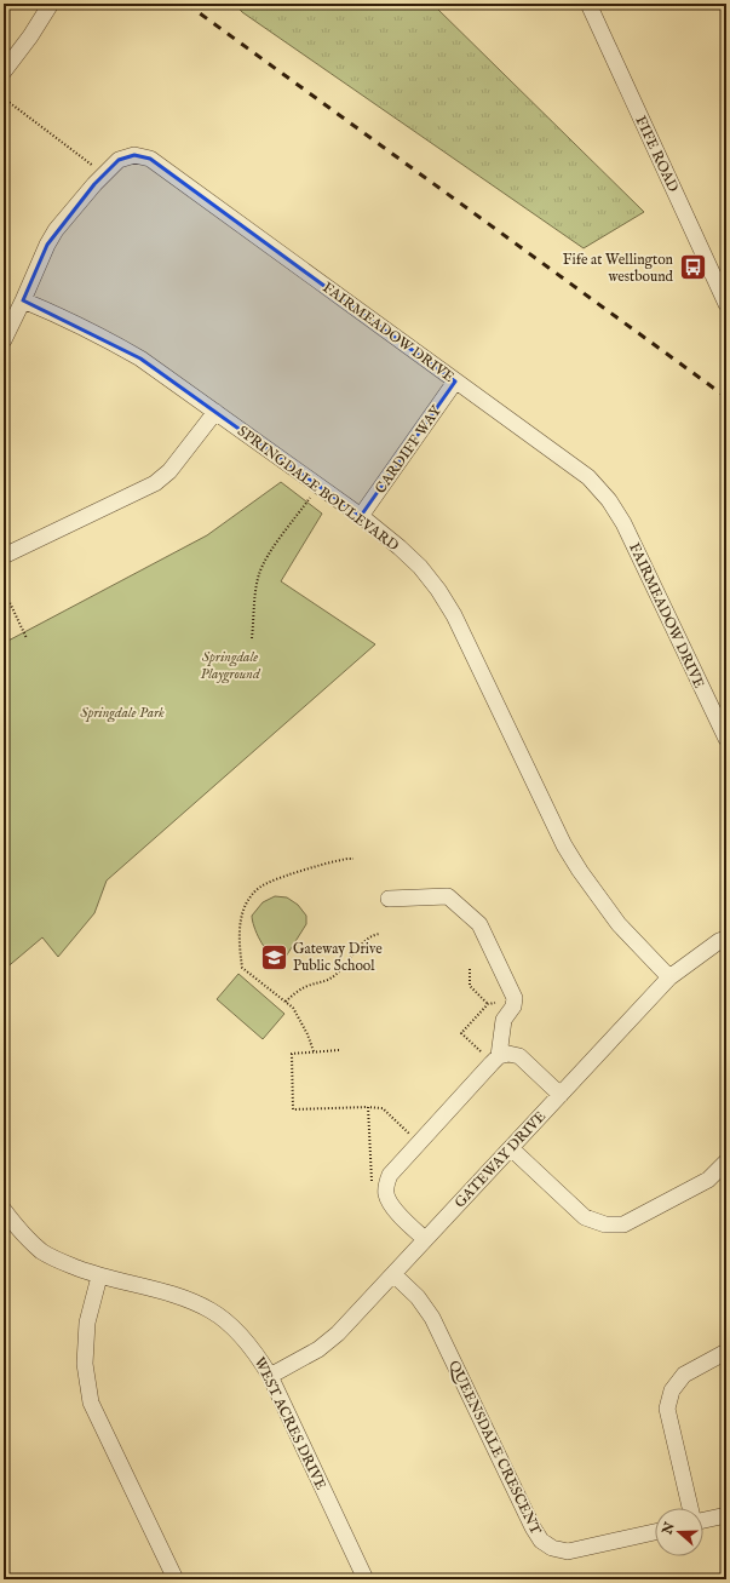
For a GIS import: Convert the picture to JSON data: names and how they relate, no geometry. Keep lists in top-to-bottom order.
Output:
{
  "streets": {
    "street": [
      "FIFE ROAD",
      "FAIRMEADOW DRIVE",
      "CARDIFF WAY",
      "SPRINGDALE BOULEVARD",
      "GATEWAY DRIVE",
      "WEST ACRES DRIVE",
      "QUEENSDALE CRESCENT"
    ]
  },
  "crossings": [
    ["FAIRMEADOW DRIVE", "CARDIFF WAY"],
    ["FAIRMEADOW DRIVE", "SPRINGDALE BOULEVARD"],
    ["CARDIFF WAY", "SPRINGDALE BOULEVARD"],
    ["SPRINGDALE BOULEVARD", "GATEWAY DRIVE"],
    ["GATEWAY DRIVE", "WEST ACRES DRIVE"],
    ["GATEWAY DRIVE", "QUEENSDALE CRESCENT"]
  ],
  "parks": ["Springdale Playground", "Springdale Park"],
  "places": {
    "bus stop": ["Fife at Wellington westbound"],
    "school or university": ["Gateway Drive Public School"]
  },
  "north": "left"
}
